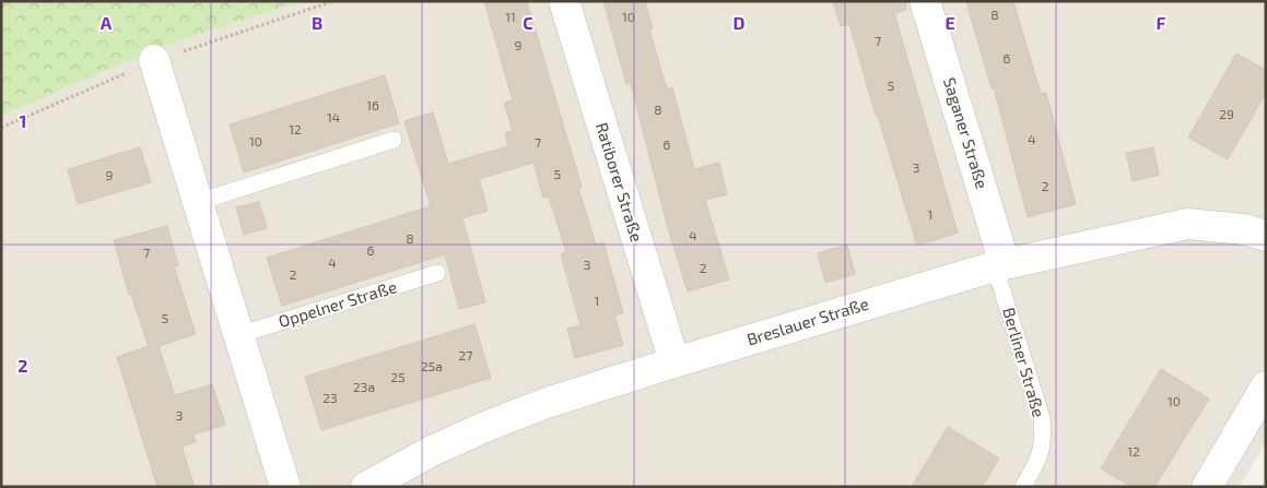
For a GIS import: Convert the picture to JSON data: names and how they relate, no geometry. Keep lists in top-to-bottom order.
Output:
{
  "streets": {
    "street": ["Saganer Straße", "Ratiborer Straße", "Breslauer Straße"],
    "lane": ["Oppelner Straße", "Berliner Straße"]
  },
  "crossings": [
    ["Saganer Straße", "Breslauer Straße"],
    ["Saganer Straße", "Berliner Straße"],
    ["Ratiborer Straße", "Breslauer Straße"],
    ["Breslauer Straße", "Berliner Straße"]
  ],
  "house_numbers": [
    "8",
    "11",
    "10",
    "7",
    "9",
    "6",
    "5",
    "16",
    "8",
    "29",
    "14",
    "12",
    "4",
    "10",
    "7",
    "6",
    "3",
    "5",
    "9",
    "2",
    "1",
    "4",
    "8",
    "6",
    "7",
    "4",
    "3",
    "2",
    "2",
    "1",
    "5",
    "27",
    "25a",
    "25",
    "23a",
    "23",
    "10",
    "3",
    "12"
  ],
  "grid": {
    "columns": [
      "A",
      "B",
      "C",
      "D",
      "E",
      "F"
    ],
    "rows": ["1", "2"]
  }
}
